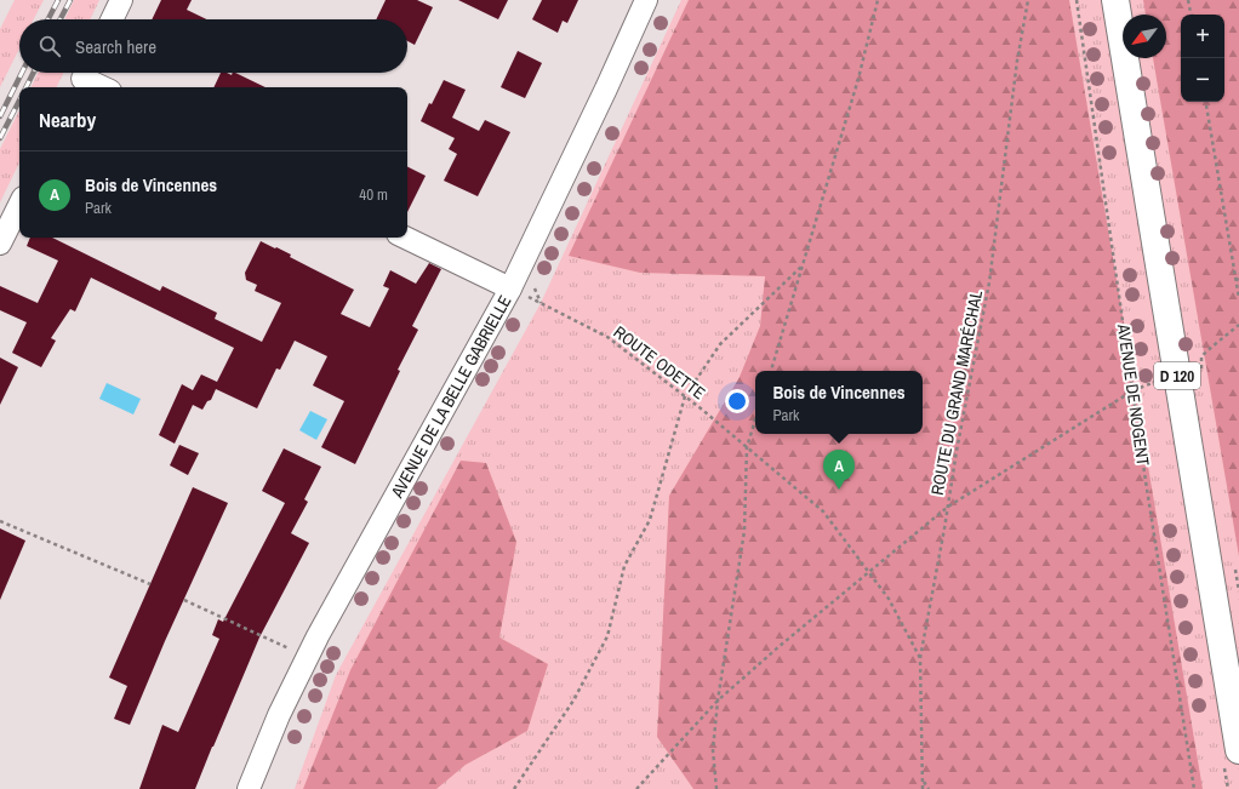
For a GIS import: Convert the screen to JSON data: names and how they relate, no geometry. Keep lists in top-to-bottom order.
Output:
{
  "streets": {
    "main road": ["D 120"],
    "street": ["AVENUE DE LA BELLE GABRIELLE"],
    "path": ["ROUTE ODETTE", "ROUTE DU GRAND MARÉCHAL", "AVENUE DE NOGENT"]
  },
  "crossings": [
    ["ROUTE ODETTE", "ROUTE DU GRAND MARÉCHAL"],
    ["ROUTE ODETTE", "AVENUE DE LA BELLE GABRIELLE"]
  ],
  "north": "bottom left",
  "page": {
    "map_buttons": ["+", "−"],
    "search": "Search here",
    "heading": "Nearby",
    "list": [
      {
        "mark": "A",
        "name": "Bois de Vincennes",
        "note": "Park",
        "value": "40 m"
      }
    ],
    "popup": ["Bois de Vincennes", "Park"],
    "pins": "A"
  }
}
